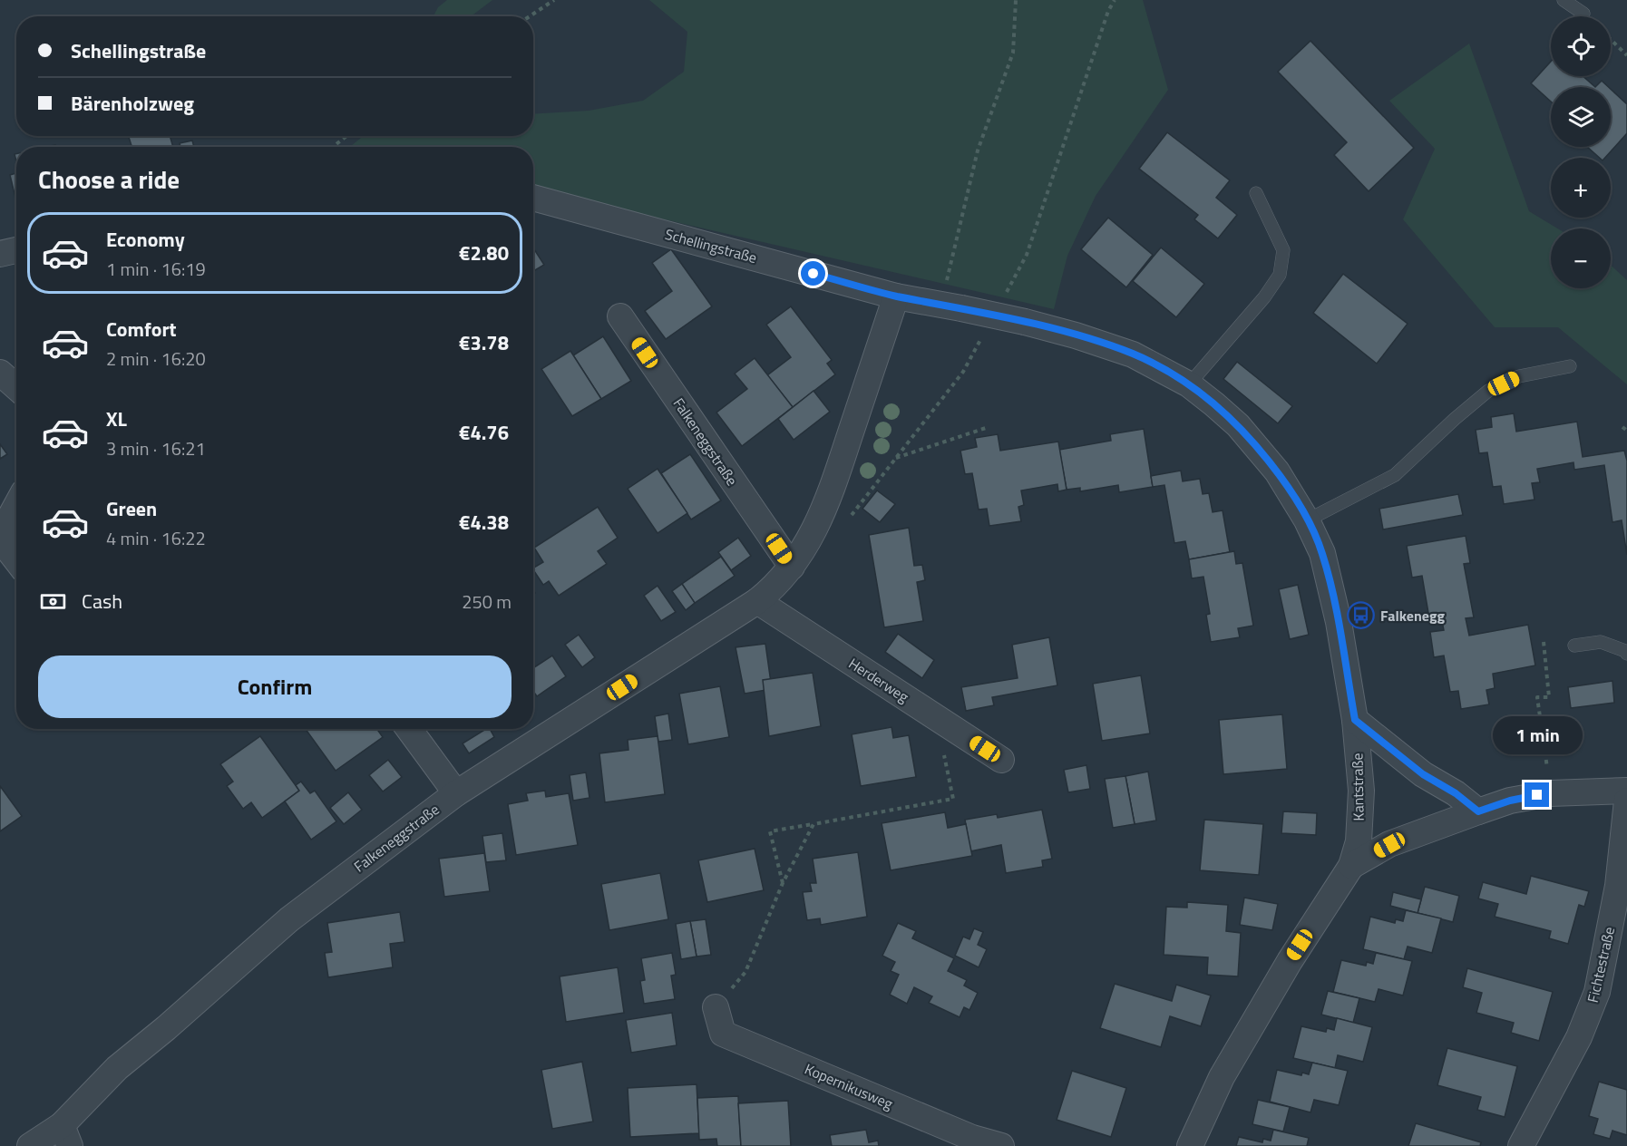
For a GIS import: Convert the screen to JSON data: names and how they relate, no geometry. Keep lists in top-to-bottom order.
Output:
{
  "streets": {
    "street": [
      "Schellingstraße",
      "Falkeneggstraße",
      "Herderweg",
      "Kantstraße",
      "Fichtestraße",
      "Kopernikusweg"
    ]
  },
  "crossings": [
    ["Schellingstraße", "Falkeneggstraße"],
    ["Schellingstraße", "Kantstraße"],
    ["Falkeneggstraße", "Herderweg"],
    ["Falkeneggstraße", "Kantstraße"]
  ],
  "places": {
    "bus stop": ["Falkenegg"]
  },
  "page": {
    "map_buttons": ["+", "−"],
    "banner": ["Schellingstraße", "Bärenholzweg"],
    "heading": "Choose a ride",
    "list": [
      {
        "name": "Economy",
        "note": "1 min · 16:19",
        "value": "€2.80"
      },
      {
        "name": "Comfort",
        "note": "2 min · 16:20",
        "value": "€3.78"
      },
      {
        "name": "XL",
        "note": "3 min · 16:21",
        "value": "€4.76"
      },
      {
        "name": "Green",
        "note": "4 min · 16:22",
        "value": "€4.38"
      }
    ],
    "pay": ["Cash", "250 m"],
    "buttons": "Confirm",
    "bubble": "1 min"
  }
}
